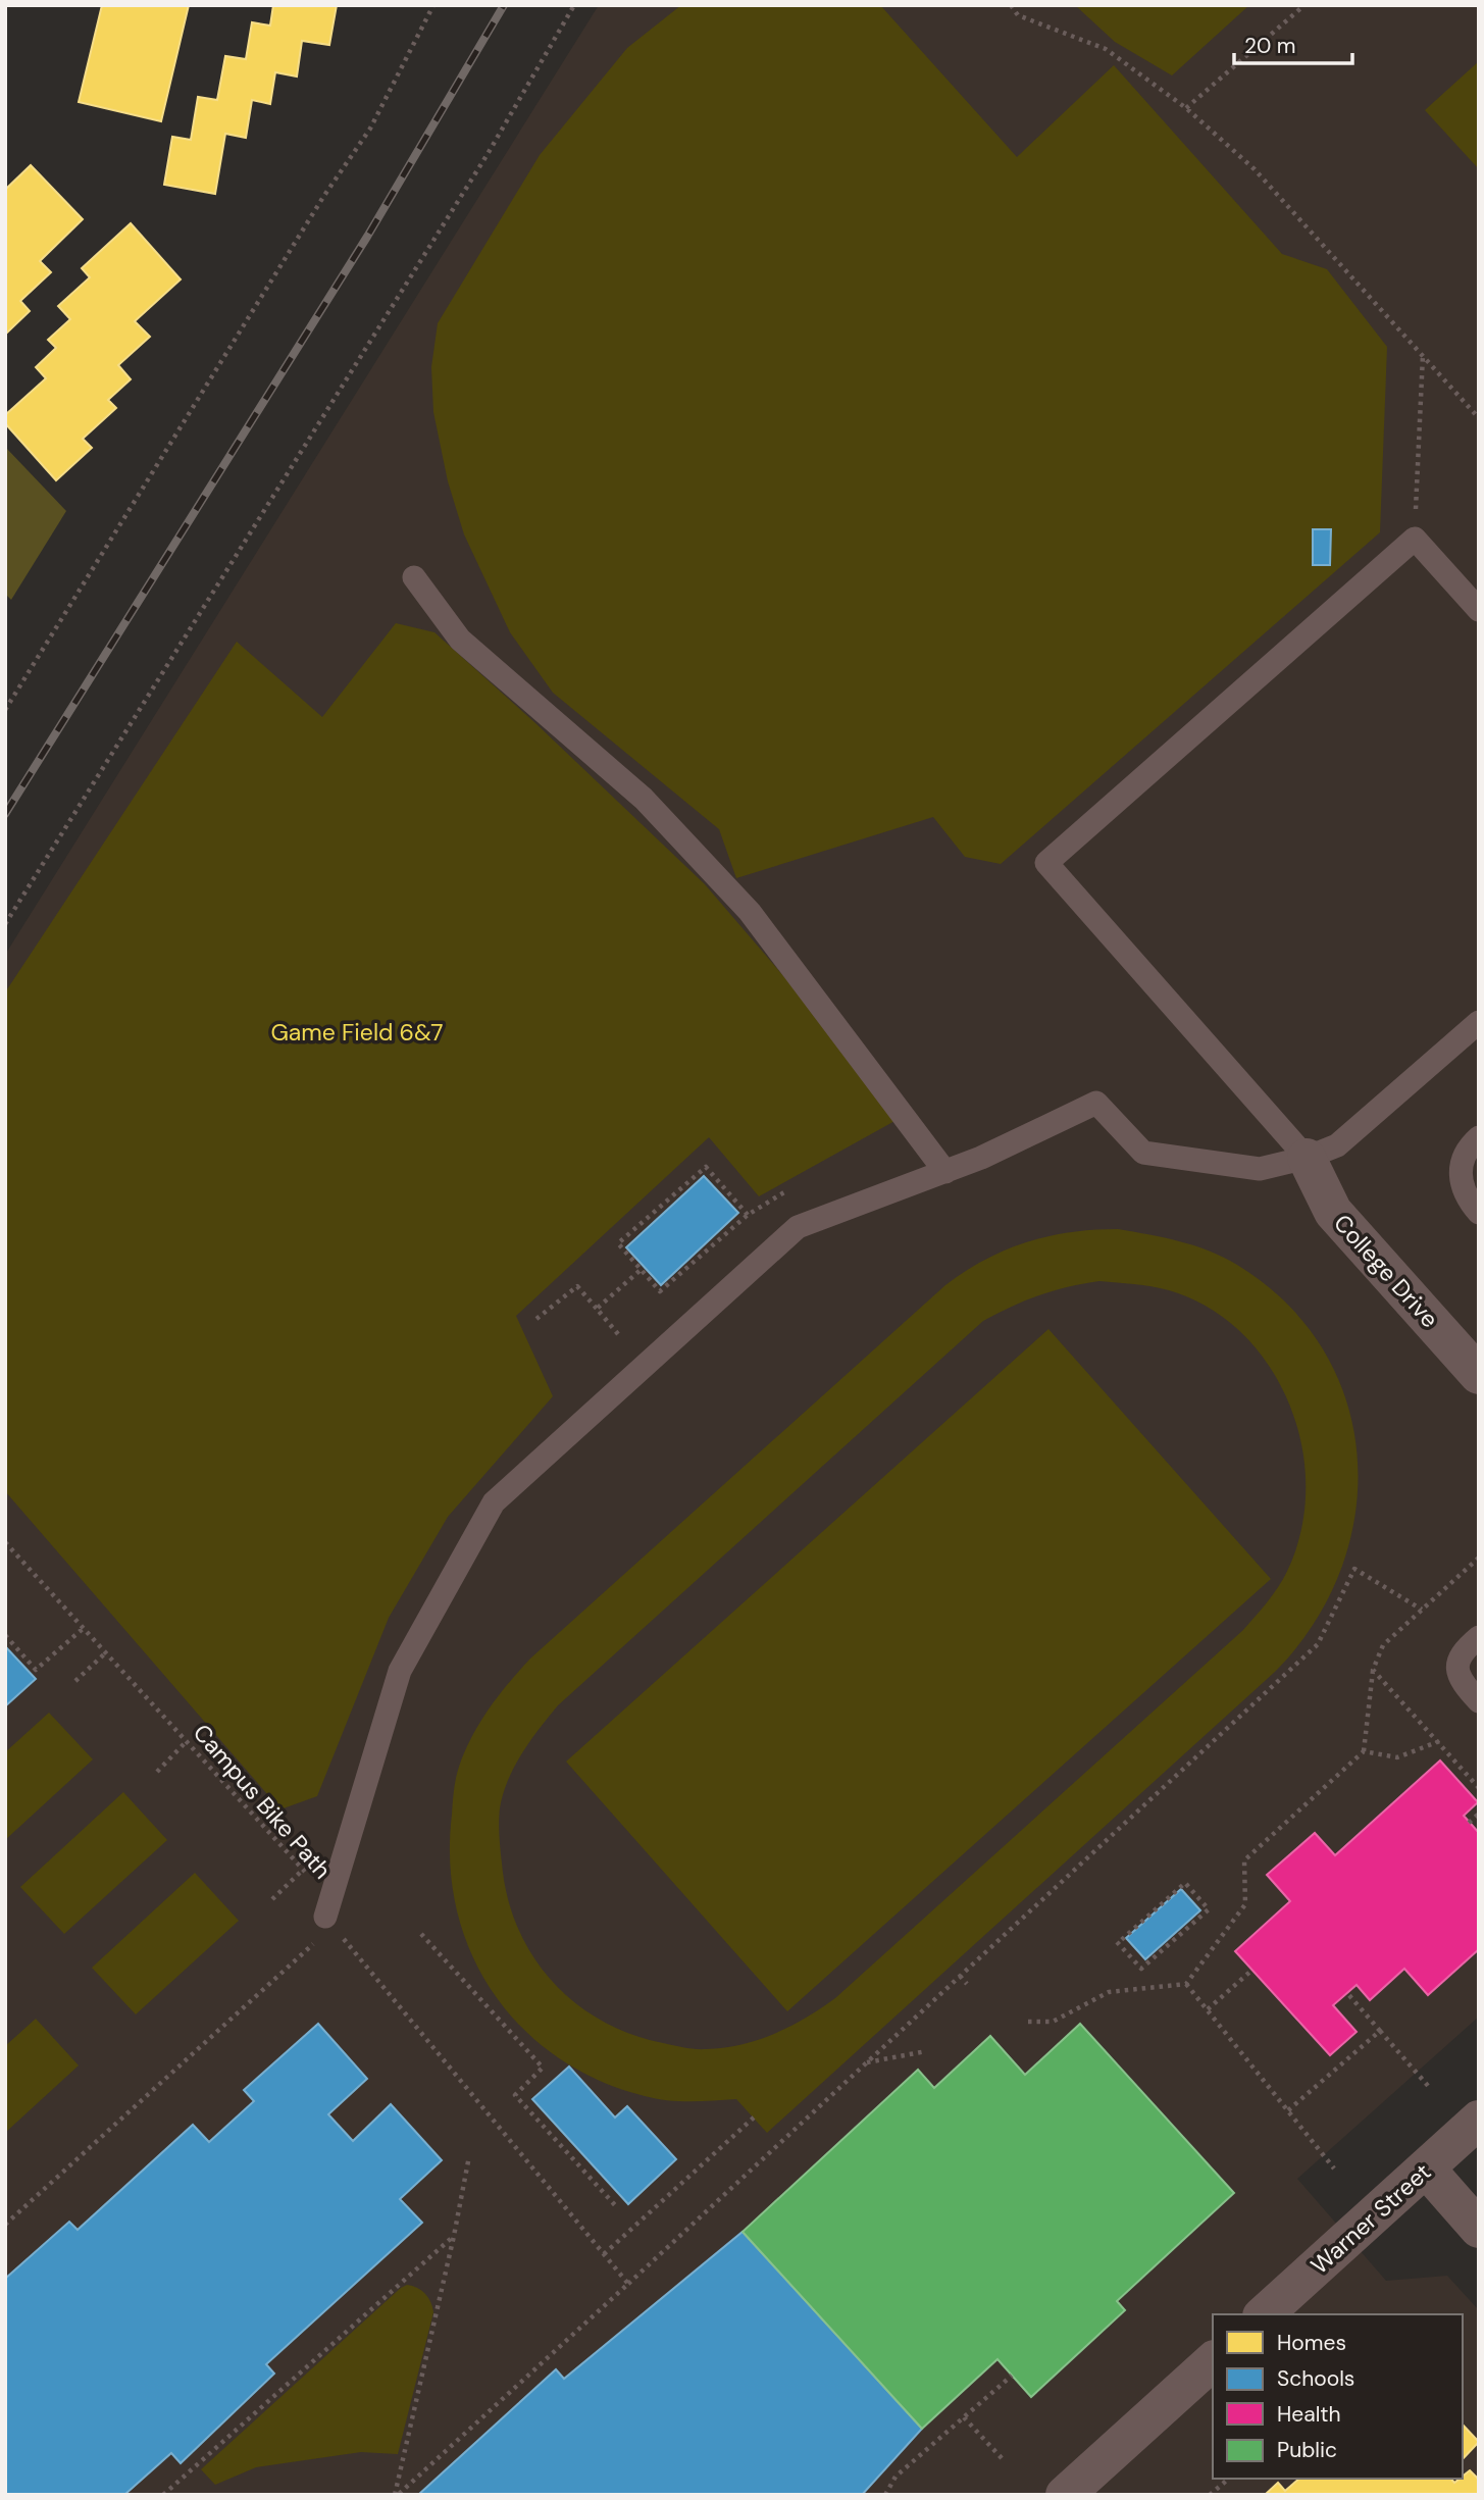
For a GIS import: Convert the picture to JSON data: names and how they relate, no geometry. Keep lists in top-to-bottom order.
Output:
{
  "streets": {
    "street": ["College Drive", "Warner Street"],
    "path": ["Campus Bike Path"]
  },
  "parks": ["Game Field 6&7"],
  "legend": [
    "Homes",
    "Schools",
    "Health",
    "Public"
  ],
  "scale_bar": "20 m"
}
